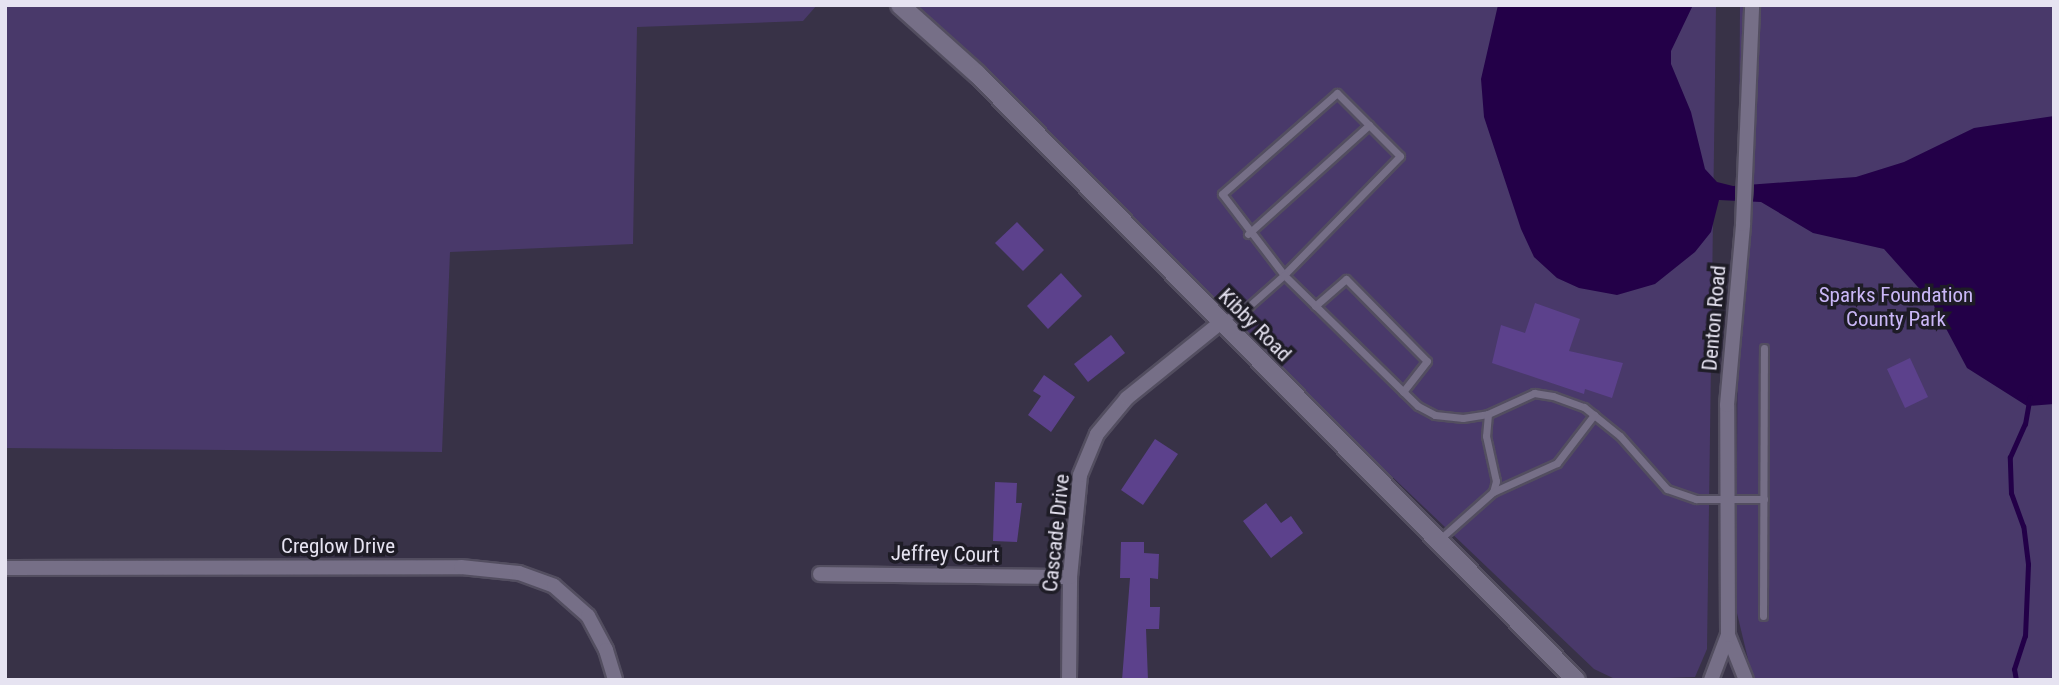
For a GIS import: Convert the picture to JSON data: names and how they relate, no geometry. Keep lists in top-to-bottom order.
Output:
{
  "streets": {
    "main road": ["Kibby Road"],
    "street": [
      "Denton Road",
      "Cascade Drive",
      "Creglow Drive",
      "Jeffrey Court"
    ]
  },
  "crossings": [
    ["Kibby Road", "Cascade Drive"],
    ["Cascade Drive", "Jeffrey Court"]
  ],
  "parks": ["Sparks Foundation County Park"]
}
